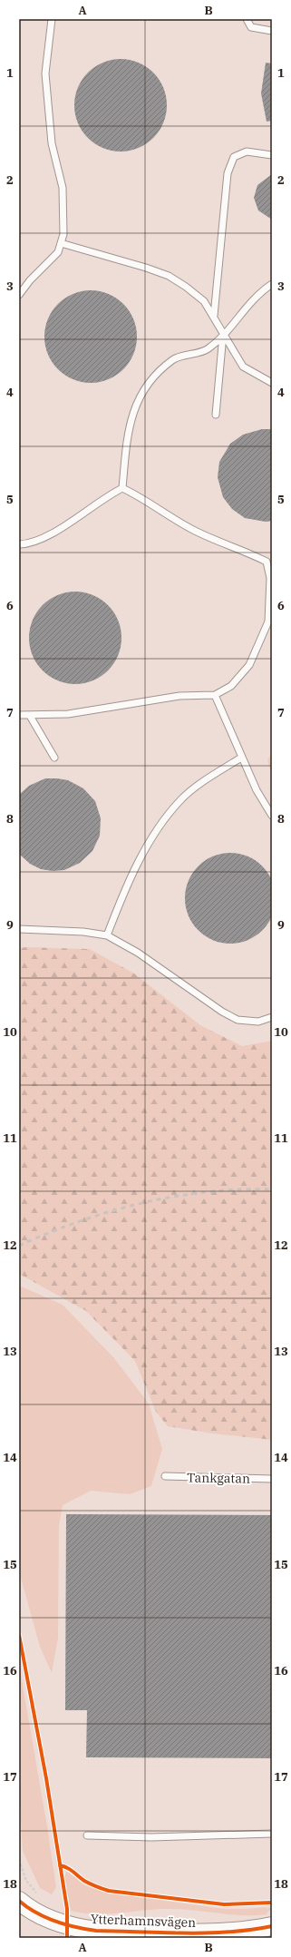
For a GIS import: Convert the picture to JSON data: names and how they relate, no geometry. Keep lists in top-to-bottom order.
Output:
{
  "streets": {
    "street": ["Ytterhamnsvägen"],
    "lane": ["Tankgatan"]
  },
  "grid": {
    "columns": ["A", "B"],
    "rows": [
      "1",
      "2",
      "3",
      "4",
      "5",
      "6",
      "7",
      "8",
      "9",
      "10",
      "11",
      "12",
      "13",
      "14",
      "15",
      "16",
      "17",
      "18"
    ]
  }
}
